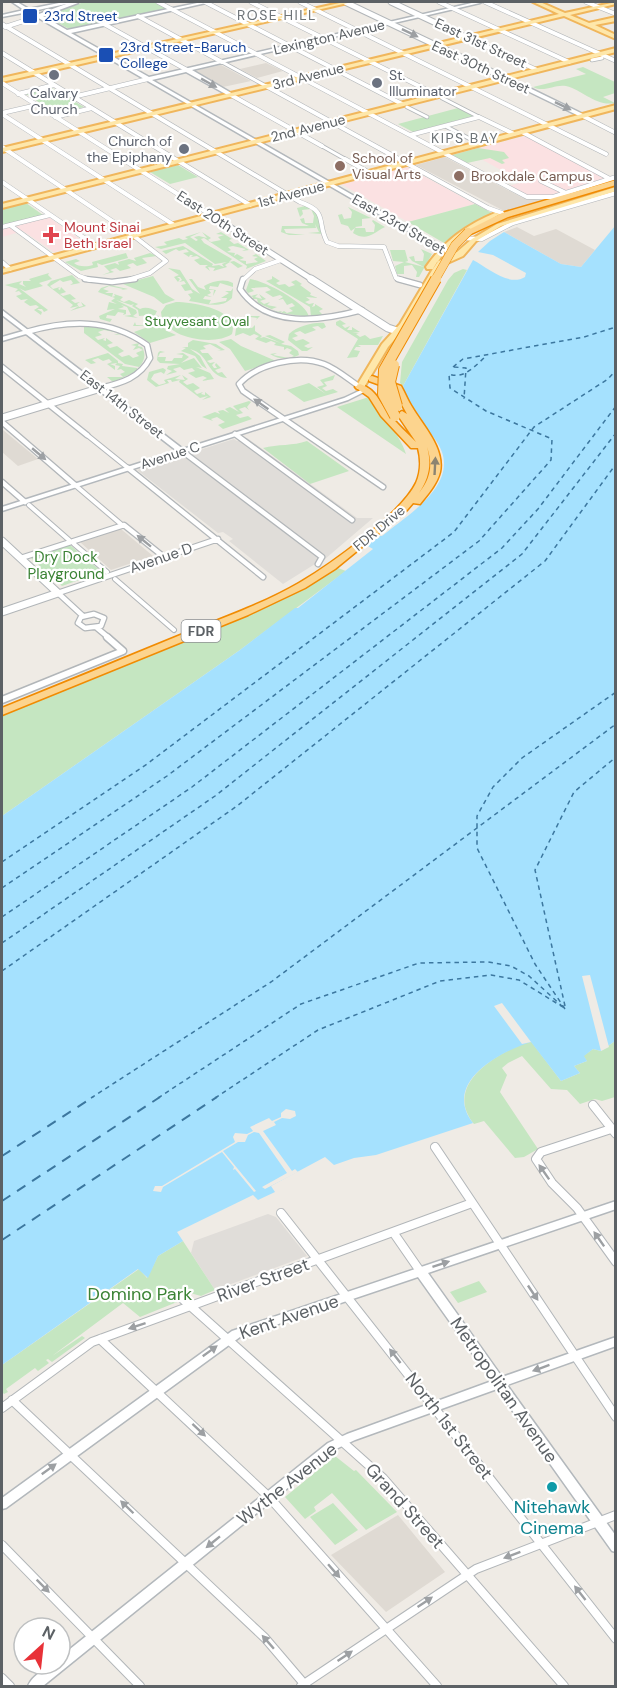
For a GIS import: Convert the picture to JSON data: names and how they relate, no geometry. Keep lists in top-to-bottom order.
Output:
{
  "streets": {
    "highway": ["FDR Drive", "FDR"],
    "main road": [
      "Lexington Avenue",
      "East 30th Street",
      "3rd Avenue",
      "2nd Avenue",
      "1st Avenue",
      "East 23rd Street",
      "East 14th Street",
      "Avenue C",
      "Kent Avenue",
      "Metropolitan Avenue",
      "Wythe Avenue"
    ],
    "street": [
      "East 31st Street",
      "East 20th Street",
      "Avenue D",
      "River Street",
      "North 1st Street",
      "Grand Street"
    ]
  },
  "crossings": [
    ["Lexington Avenue", "East 31st Street"],
    ["Lexington Avenue", "East 30th Street"],
    ["Lexington Avenue", "East 23rd Street"],
    ["East 31st Street", "3rd Avenue"],
    ["East 31st Street", "2nd Avenue"],
    ["East 30th Street", "3rd Avenue"],
    ["East 30th Street", "2nd Avenue"],
    ["East 30th Street", "1st Avenue"],
    ["3rd Avenue", "East 20th Street"],
    ["3rd Avenue", "East 23rd Street"],
    ["2nd Avenue", "East 20th Street"],
    ["2nd Avenue", "East 23rd Street"],
    ["1st Avenue", "East 20th Street"],
    ["1st Avenue", "East 23rd Street"],
    ["East 20th Street", "Avenue C"],
    ["East 23rd Street", "Avenue C"],
    ["East 23rd Street", "FDR Drive"],
    ["East 14th Street", "Avenue C"],
    ["Avenue C", "FDR Drive"],
    ["River Street", "Metropolitan Avenue"],
    ["River Street", "North 1st Street"],
    ["River Street", "Grand Street"],
    ["Kent Avenue", "Metropolitan Avenue"],
    ["Kent Avenue", "North 1st Street"],
    ["Kent Avenue", "Grand Street"],
    ["Metropolitan Avenue", "Wythe Avenue"],
    ["North 1st Street", "Wythe Avenue"],
    ["Wythe Avenue", "Grand Street"]
  ],
  "one_way": ["Kent Avenue", "North 1st Street"],
  "districts": ["ROSE HILL", "KIPS BAY"],
  "parks": ["Stuyvesant Oval", "Dry Dock Playground", "Domino Park"],
  "places": {
    "transit": ["23rd Street", "23rd Street-Baruch College"],
    "other": [
      "Calvary Church",
      "St. Illuminator",
      "Church of the Epiphany",
      "School of Visual Arts",
      "Brookdale Campus",
      "Nitehawk Cinema"
    ],
    "health": ["Mount Sinai Beth Israel"]
  },
  "north": "top right"
}
